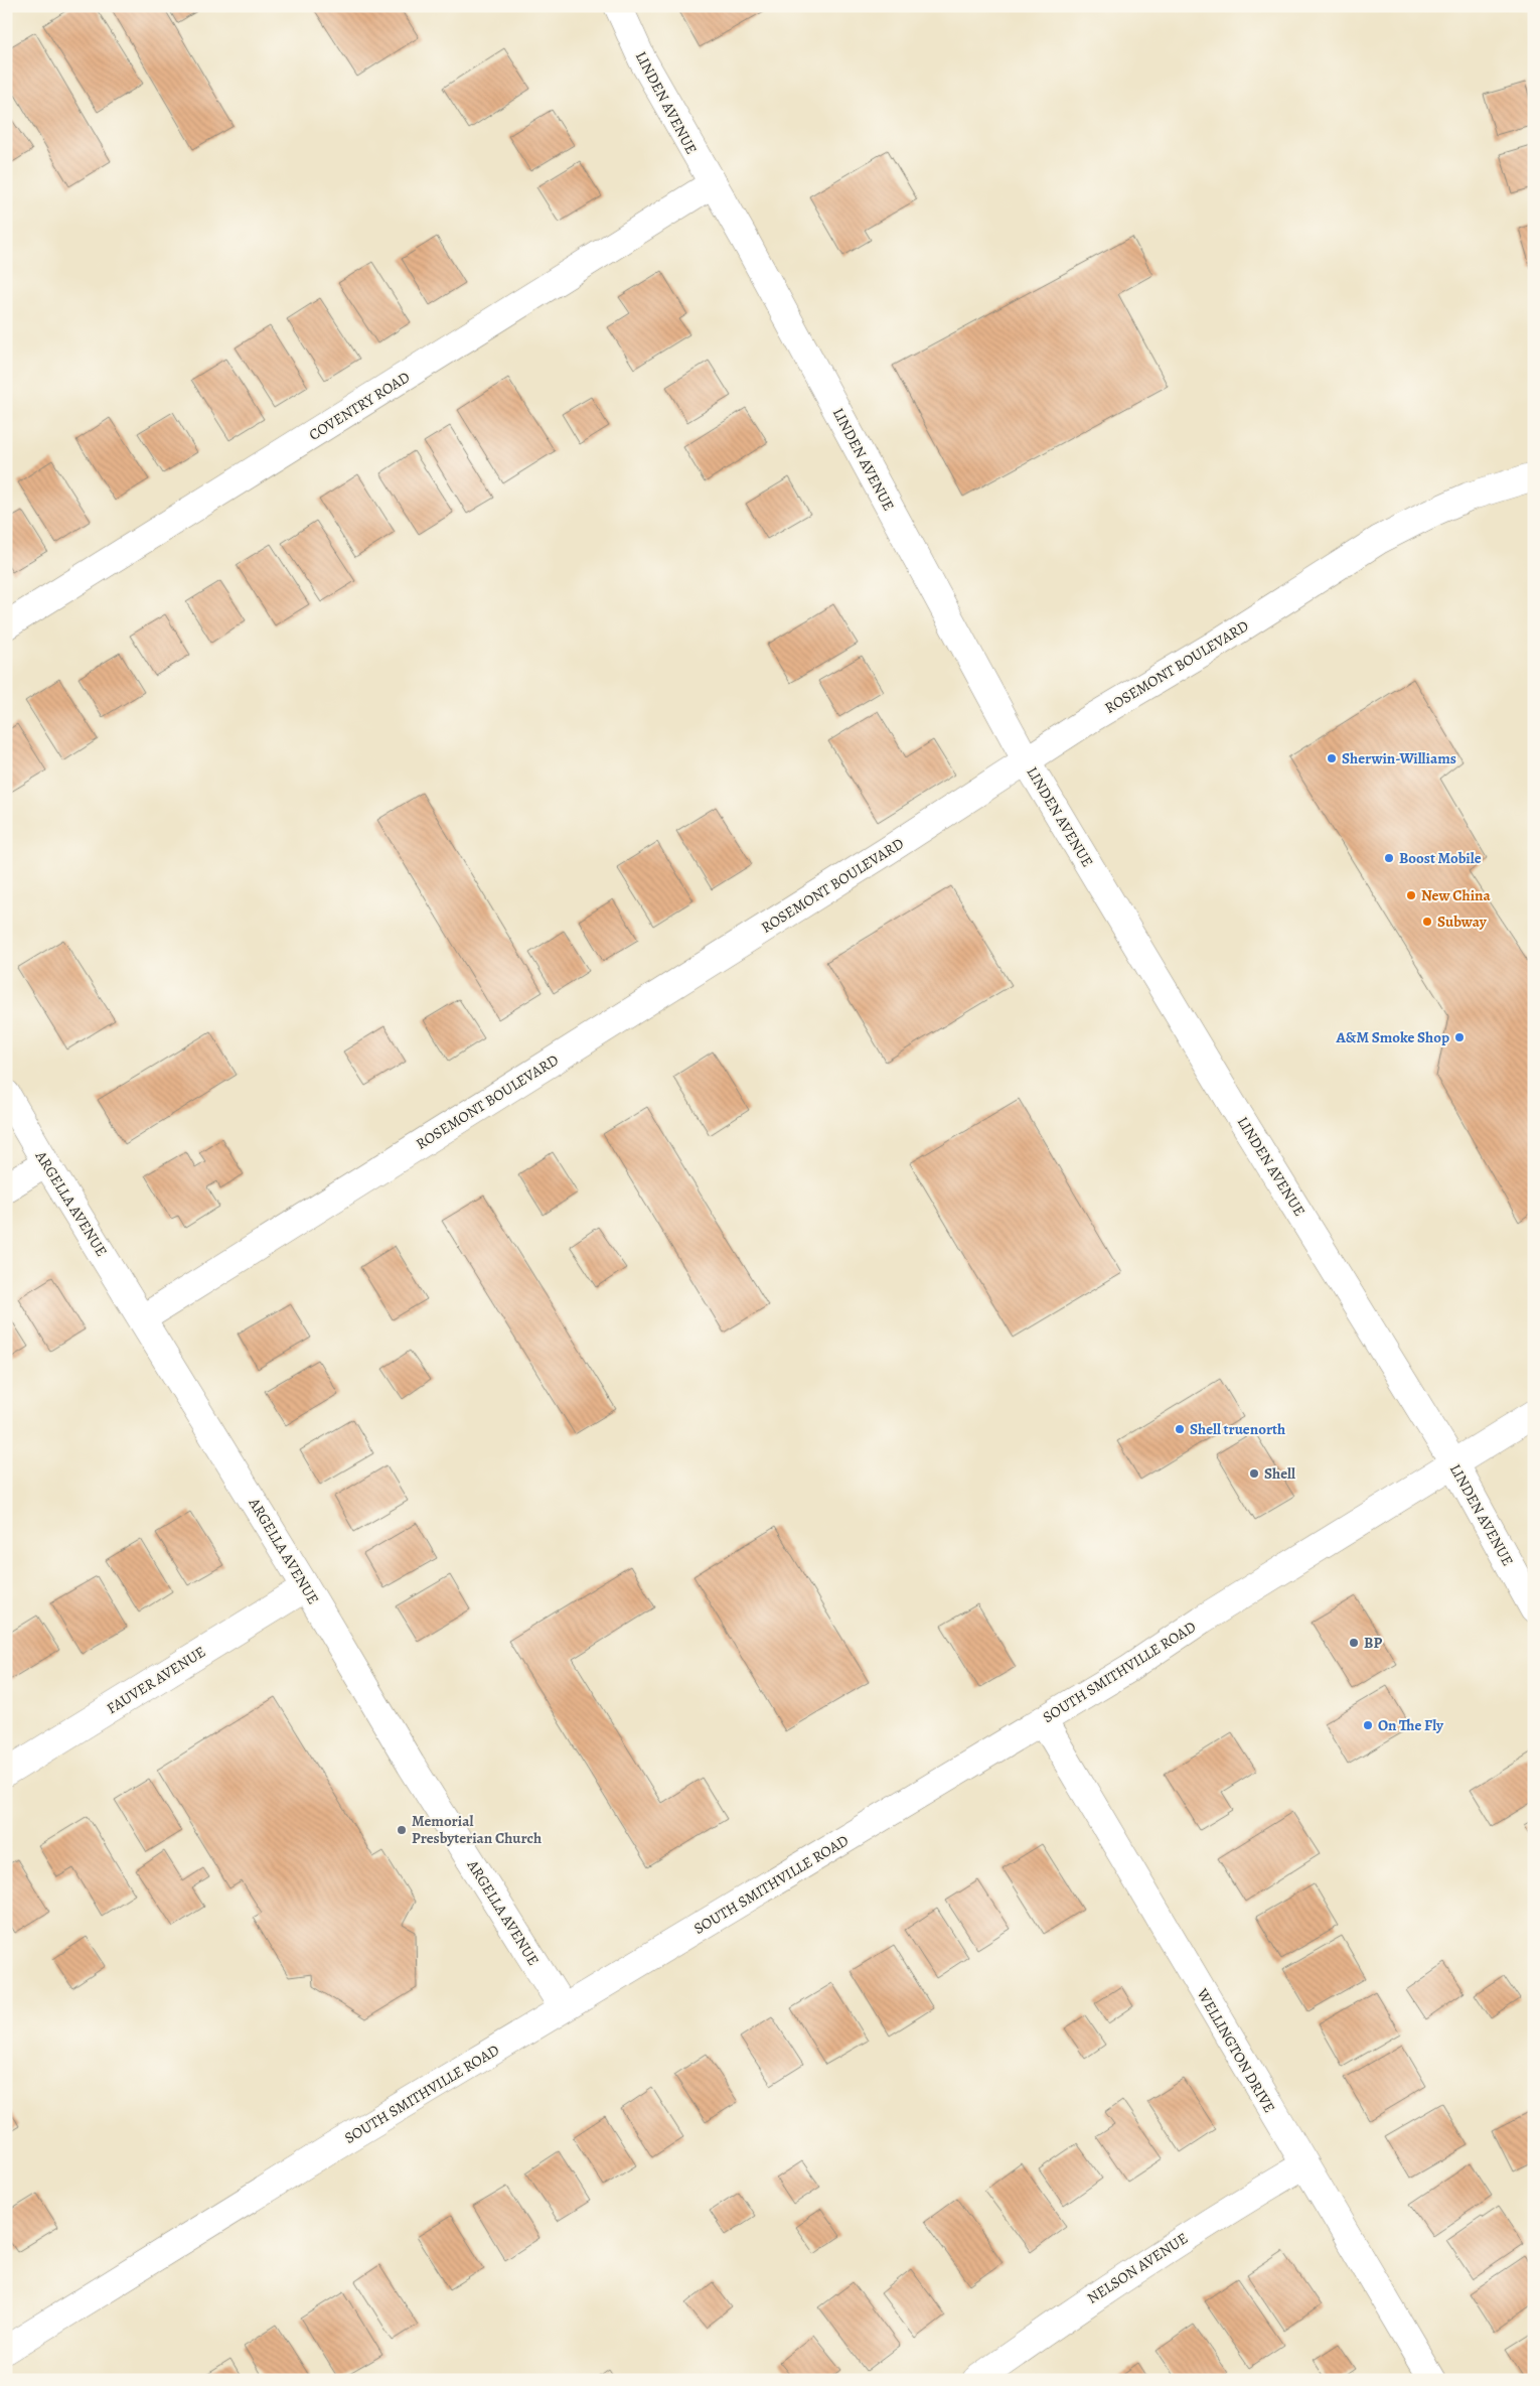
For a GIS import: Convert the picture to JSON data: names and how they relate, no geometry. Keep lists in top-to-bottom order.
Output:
{
  "streets": {
    "street": [
      "LINDEN AVENUE",
      "COVENTRY ROAD",
      "ROSEMONT BOULEVARD",
      "ARGELLA AVENUE",
      "SOUTH SMITHVILLE ROAD",
      "FAUVER AVENUE",
      "WELLINGTON DRIVE",
      "NELSON AVENUE"
    ]
  },
  "crossings": [
    ["LINDEN AVENUE", "COVENTRY ROAD"],
    ["LINDEN AVENUE", "ROSEMONT BOULEVARD"],
    ["LINDEN AVENUE", "SOUTH SMITHVILLE ROAD"],
    ["ROSEMONT BOULEVARD", "ARGELLA AVENUE"],
    ["ARGELLA AVENUE", "SOUTH SMITHVILLE ROAD"],
    ["ARGELLA AVENUE", "FAUVER AVENUE"],
    ["SOUTH SMITHVILLE ROAD", "WELLINGTON DRIVE"],
    ["WELLINGTON DRIVE", "NELSON AVENUE"]
  ],
  "places": [
    "Sherwin-Williams",
    "Boost Mobile",
    "New China",
    "Subway",
    "A&M Smoke Shop",
    "Shell truenorth",
    "Shell",
    "BP",
    "On The Fly",
    "Memorial Presbyterian Church"
  ]
}
